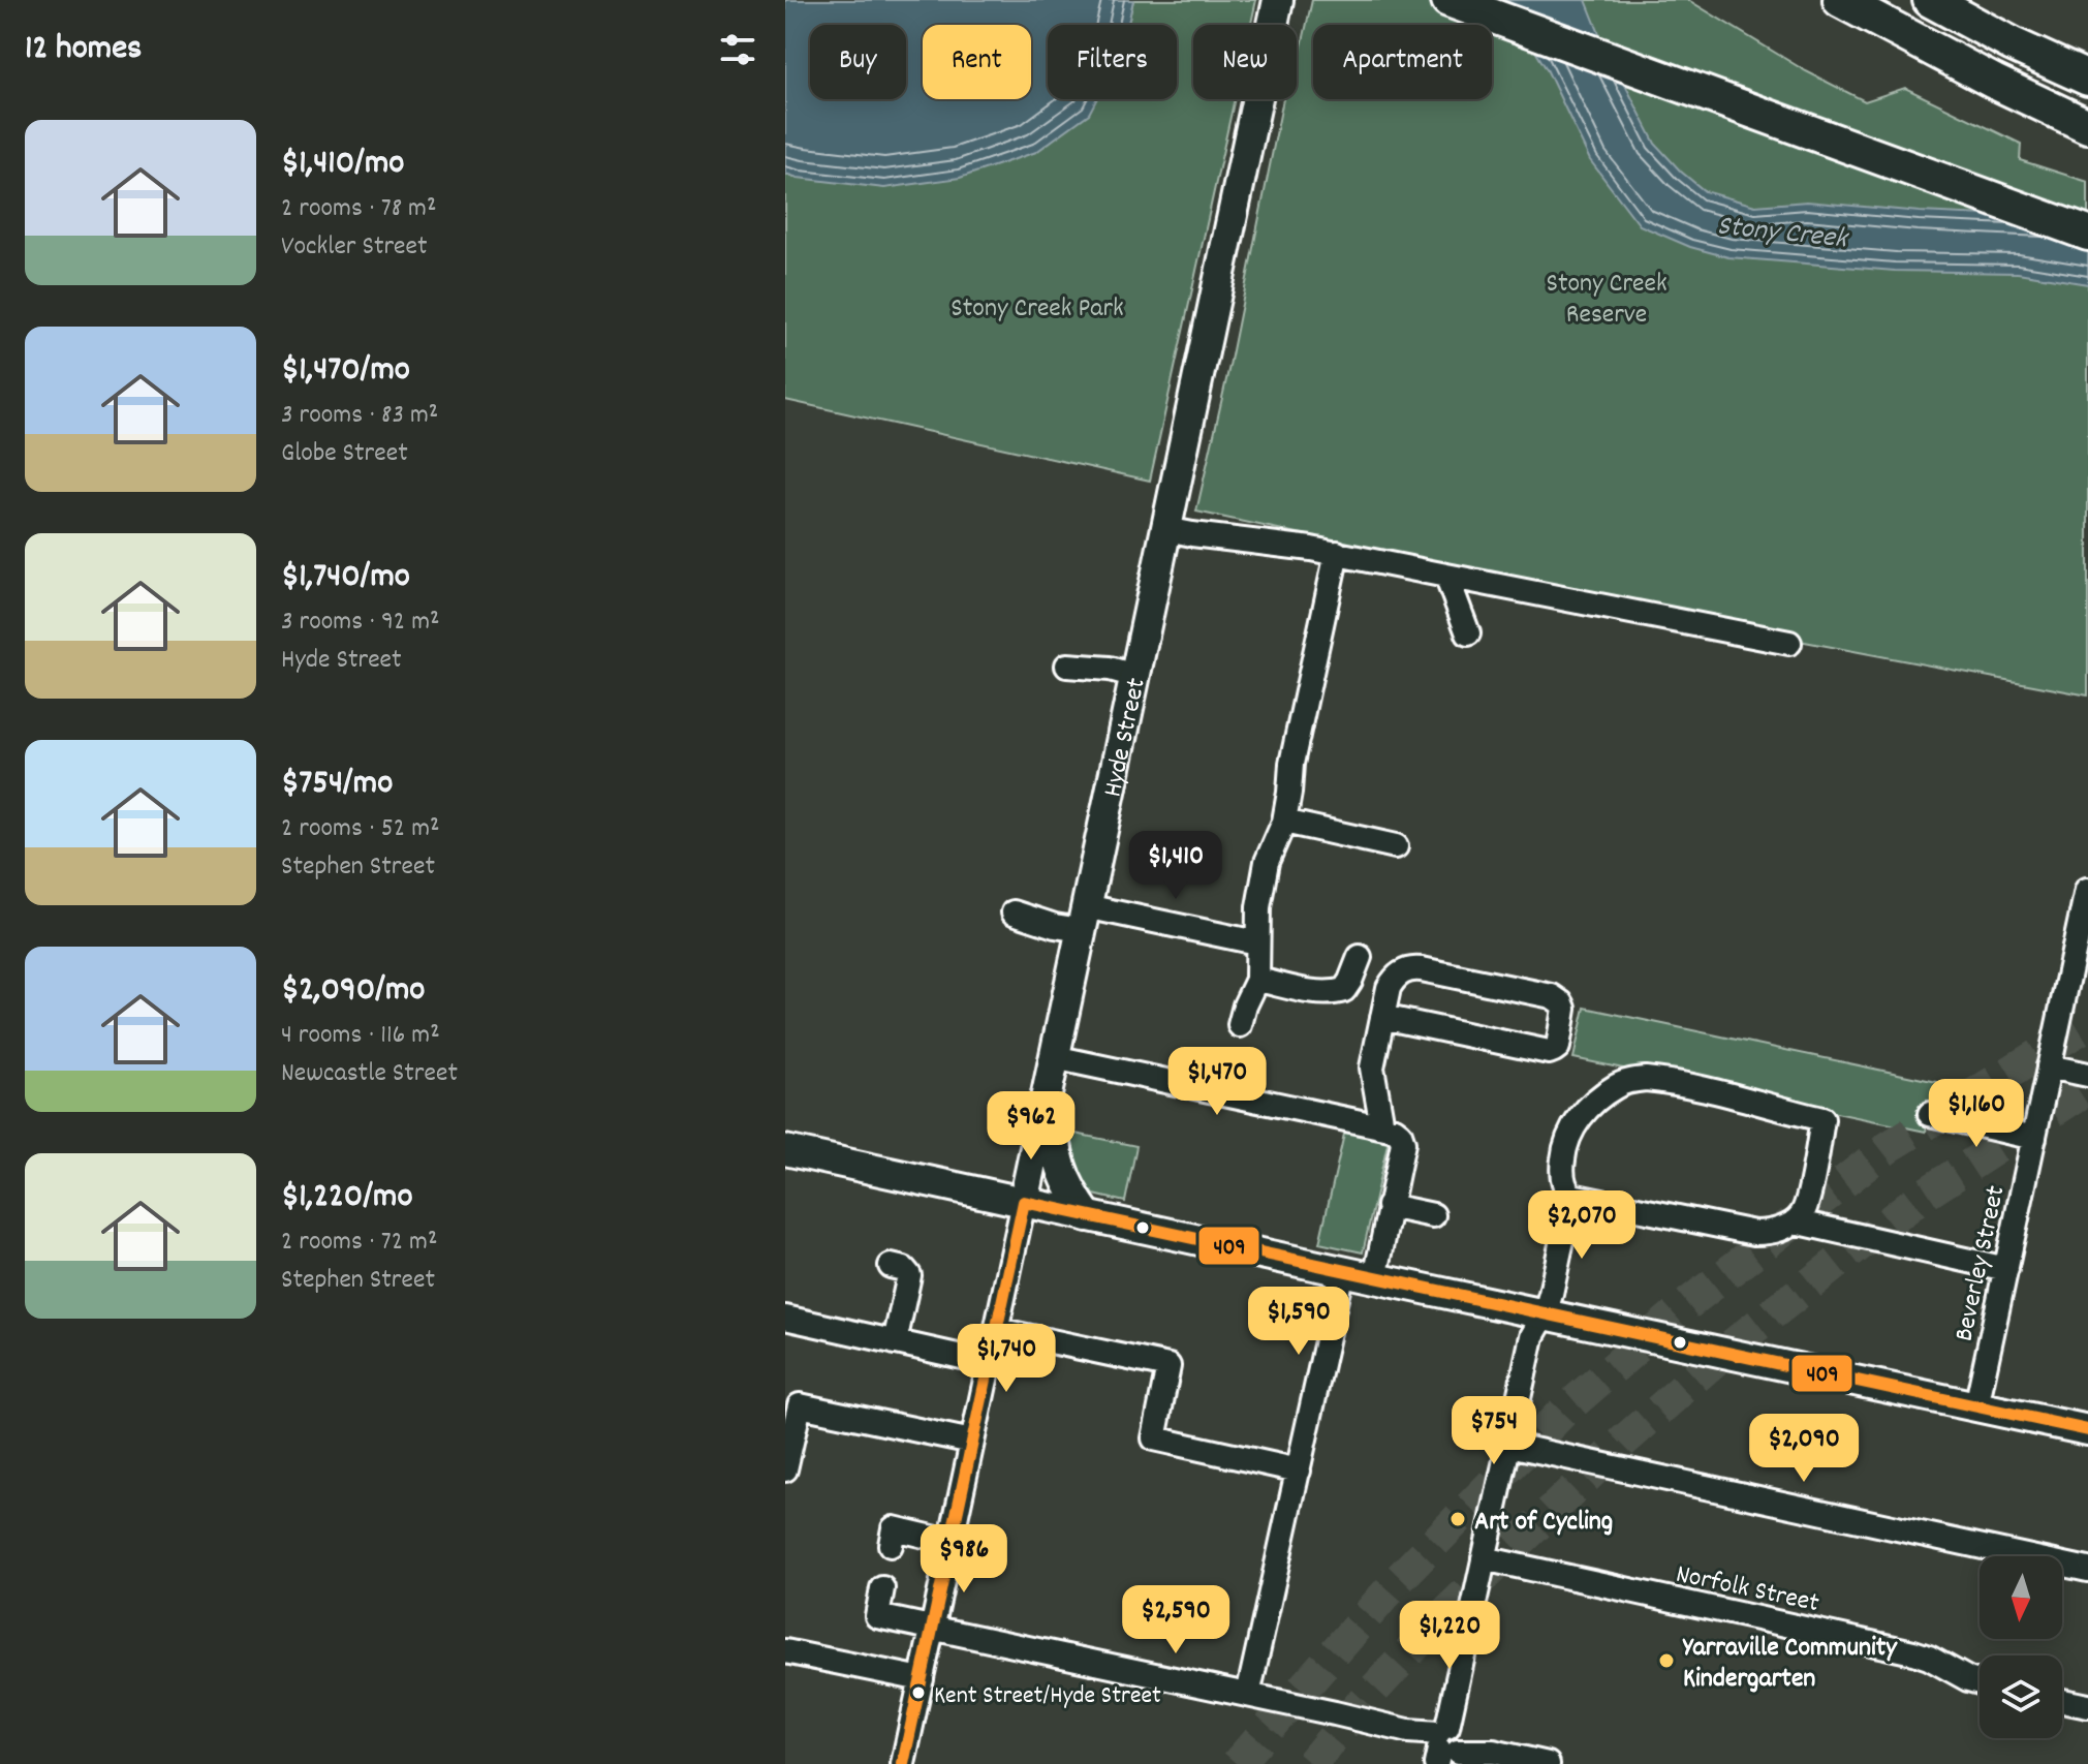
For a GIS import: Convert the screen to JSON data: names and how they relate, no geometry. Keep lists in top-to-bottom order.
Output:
{
  "streets": {
    "main road": ["Hyde Street"],
    "street": ["Beverley Street", "Norfolk Street"]
  },
  "water": ["Stony Creek"],
  "parks": ["Stony Creek Reserve", "Stony Creek Park"],
  "places": ["Art of Cycling", "Yarraville Community Kindergarten", "Kent Street/Hyde Street"],
  "lines": ["transit line 409"],
  "north": "bottom",
  "page": {
    "heading": "12 homes",
    "chip": [
      "Buy",
      "Rent",
      "Filters",
      "New",
      "Apartment"
    ],
    "list": [
      {
        "name": "$1,410/mo",
        "note": "2 rooms · 78 m² · Vockler Street"
      },
      {
        "name": "$1,470/mo",
        "note": "3 rooms · 83 m² · Globe Street"
      },
      {
        "name": "$1,740/mo",
        "note": "3 rooms · 92 m² · Hyde Street"
      },
      {
        "name": "$754/mo",
        "note": "2 rooms · 52 m² · Stephen Street"
      },
      {
        "name": "$2,090/mo",
        "note": "4 rooms · 116 m² · Newcastle Street"
      },
      {
        "name": "$1,220/mo",
        "note": "2 rooms · 72 m² · Stephen Street"
      }
    ],
    "price": [
      "$1,410",
      "$1,470",
      "$1,160",
      "$962",
      "$2,070",
      "$1,590",
      "$1,740",
      "$754",
      "$2,090",
      "$986",
      "$2,590",
      "$1,220"
    ]
  }
}
